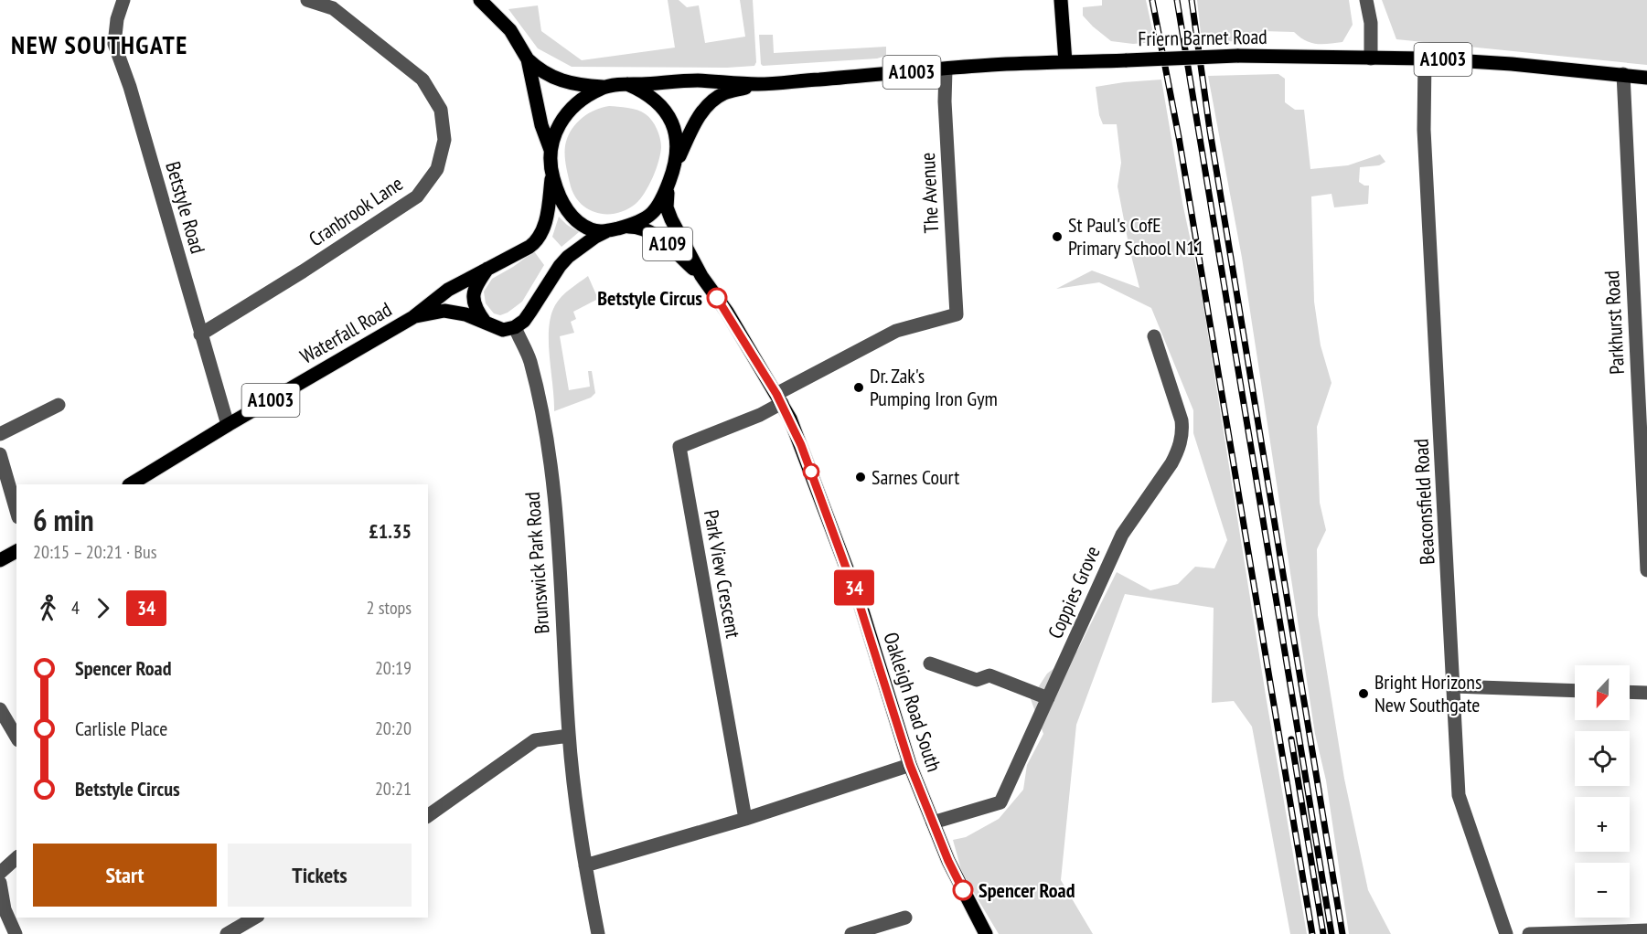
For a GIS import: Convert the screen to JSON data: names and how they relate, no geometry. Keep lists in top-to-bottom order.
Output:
{
  "streets": {
    "main road": [
      "Friern Barnet Road",
      "A1003",
      "A109",
      "Waterfall Road",
      "Oakleigh Road South"
    ],
    "street": [
      "The Avenue",
      "Betstyle Road",
      "Cranbrook Lane",
      "Parkhurst Road",
      "Beaconsfield Road",
      "Brunswick Park Road",
      "Park View Crescent",
      "Coppies Grove"
    ]
  },
  "crossings": [
    ["Friern Barnet Road", "A1003"],
    ["Friern Barnet Road", "The Avenue"],
    ["Friern Barnet Road", "Parkhurst Road"],
    ["Friern Barnet Road", "Beaconsfield Road"],
    ["Friern Barnet Road", "Oakleigh Road South"],
    ["A1003", "Waterfall Road"],
    ["A1003", "Brunswick Park Road"],
    ["A1003", "Oakleigh Road South"],
    ["The Avenue", "Park View Crescent"],
    ["The Avenue", "Oakleigh Road South"],
    ["Betstyle Road", "Cranbrook Lane"],
    ["Betstyle Road", "Waterfall Road"],
    ["Park View Crescent", "Oakleigh Road South"],
    ["Coppies Grove", "Oakleigh Road South"]
  ],
  "districts": ["NEW SOUTHGATE"],
  "places": [
    "St Paul's CofE Primary School N11",
    "Betstyle Circus",
    "Dr. Zak's Pumping Iron Gym",
    "Sarnes Court",
    "Bright Horizons New Southgate",
    "Spencer Road"
  ],
  "lines": ["bus line 34"],
  "north": "bottom",
  "page": {
    "on_map": "34",
    "heading": ["6 min", "20:15 – 20:21 · Bus", "£1.35"],
    "legs": ["4", "34", "2 stops"],
    "list": [
      {
        "name": "Spencer Road",
        "value": "20:19"
      },
      {
        "name": "Carlisle Place",
        "value": "20:20"
      },
      {
        "name": "Betstyle Circus",
        "value": "20:21"
      }
    ],
    "map_buttons": ["+", "−"],
    "buttons": ["Start", "Tickets"]
  }
}
